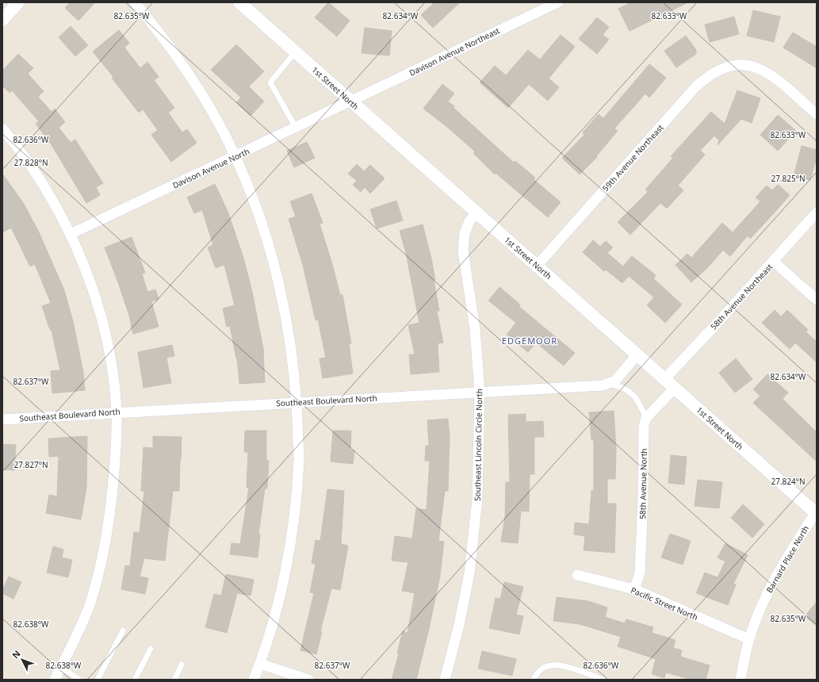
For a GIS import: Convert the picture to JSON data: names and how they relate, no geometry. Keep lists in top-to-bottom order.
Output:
{
  "streets": {
    "street": [
      "Davison Avenue Northeast",
      "1st Street North",
      "59th Avenue Northeast",
      "Davison Avenue North",
      "58th Avenue Northeast",
      "Southeast Boulevard North",
      "Southeast Lincoln Circle North",
      "58th Avenue North",
      "Barnard Place North",
      "Pacific Street North"
    ]
  },
  "crossings": [
    ["Davison Avenue Northeast", "1st Street North"],
    ["Davison Avenue Northeast", "Davison Avenue North"],
    ["1st Street North", "59th Avenue Northeast"],
    ["1st Street North", "Davison Avenue North"],
    ["1st Street North", "58th Avenue Northeast"],
    ["1st Street North", "Southeast Lincoln Circle North"],
    ["1st Street North", "Barnard Place North"],
    ["Southeast Boulevard North", "Southeast Lincoln Circle North"],
    ["58th Avenue North", "Pacific Street North"],
    ["Barnard Place North", "Pacific Street North"]
  ],
  "districts": ["EDGEMOOR"],
  "north": "top left",
  "coordinates": [
    "82.635°W",
    "82.634°W",
    "82.633°W",
    "82.636°W",
    "27.828°N",
    "27.825°N",
    "82.637°W",
    "27.827°N",
    "27.824°N",
    "82.638°W"
  ]
}
